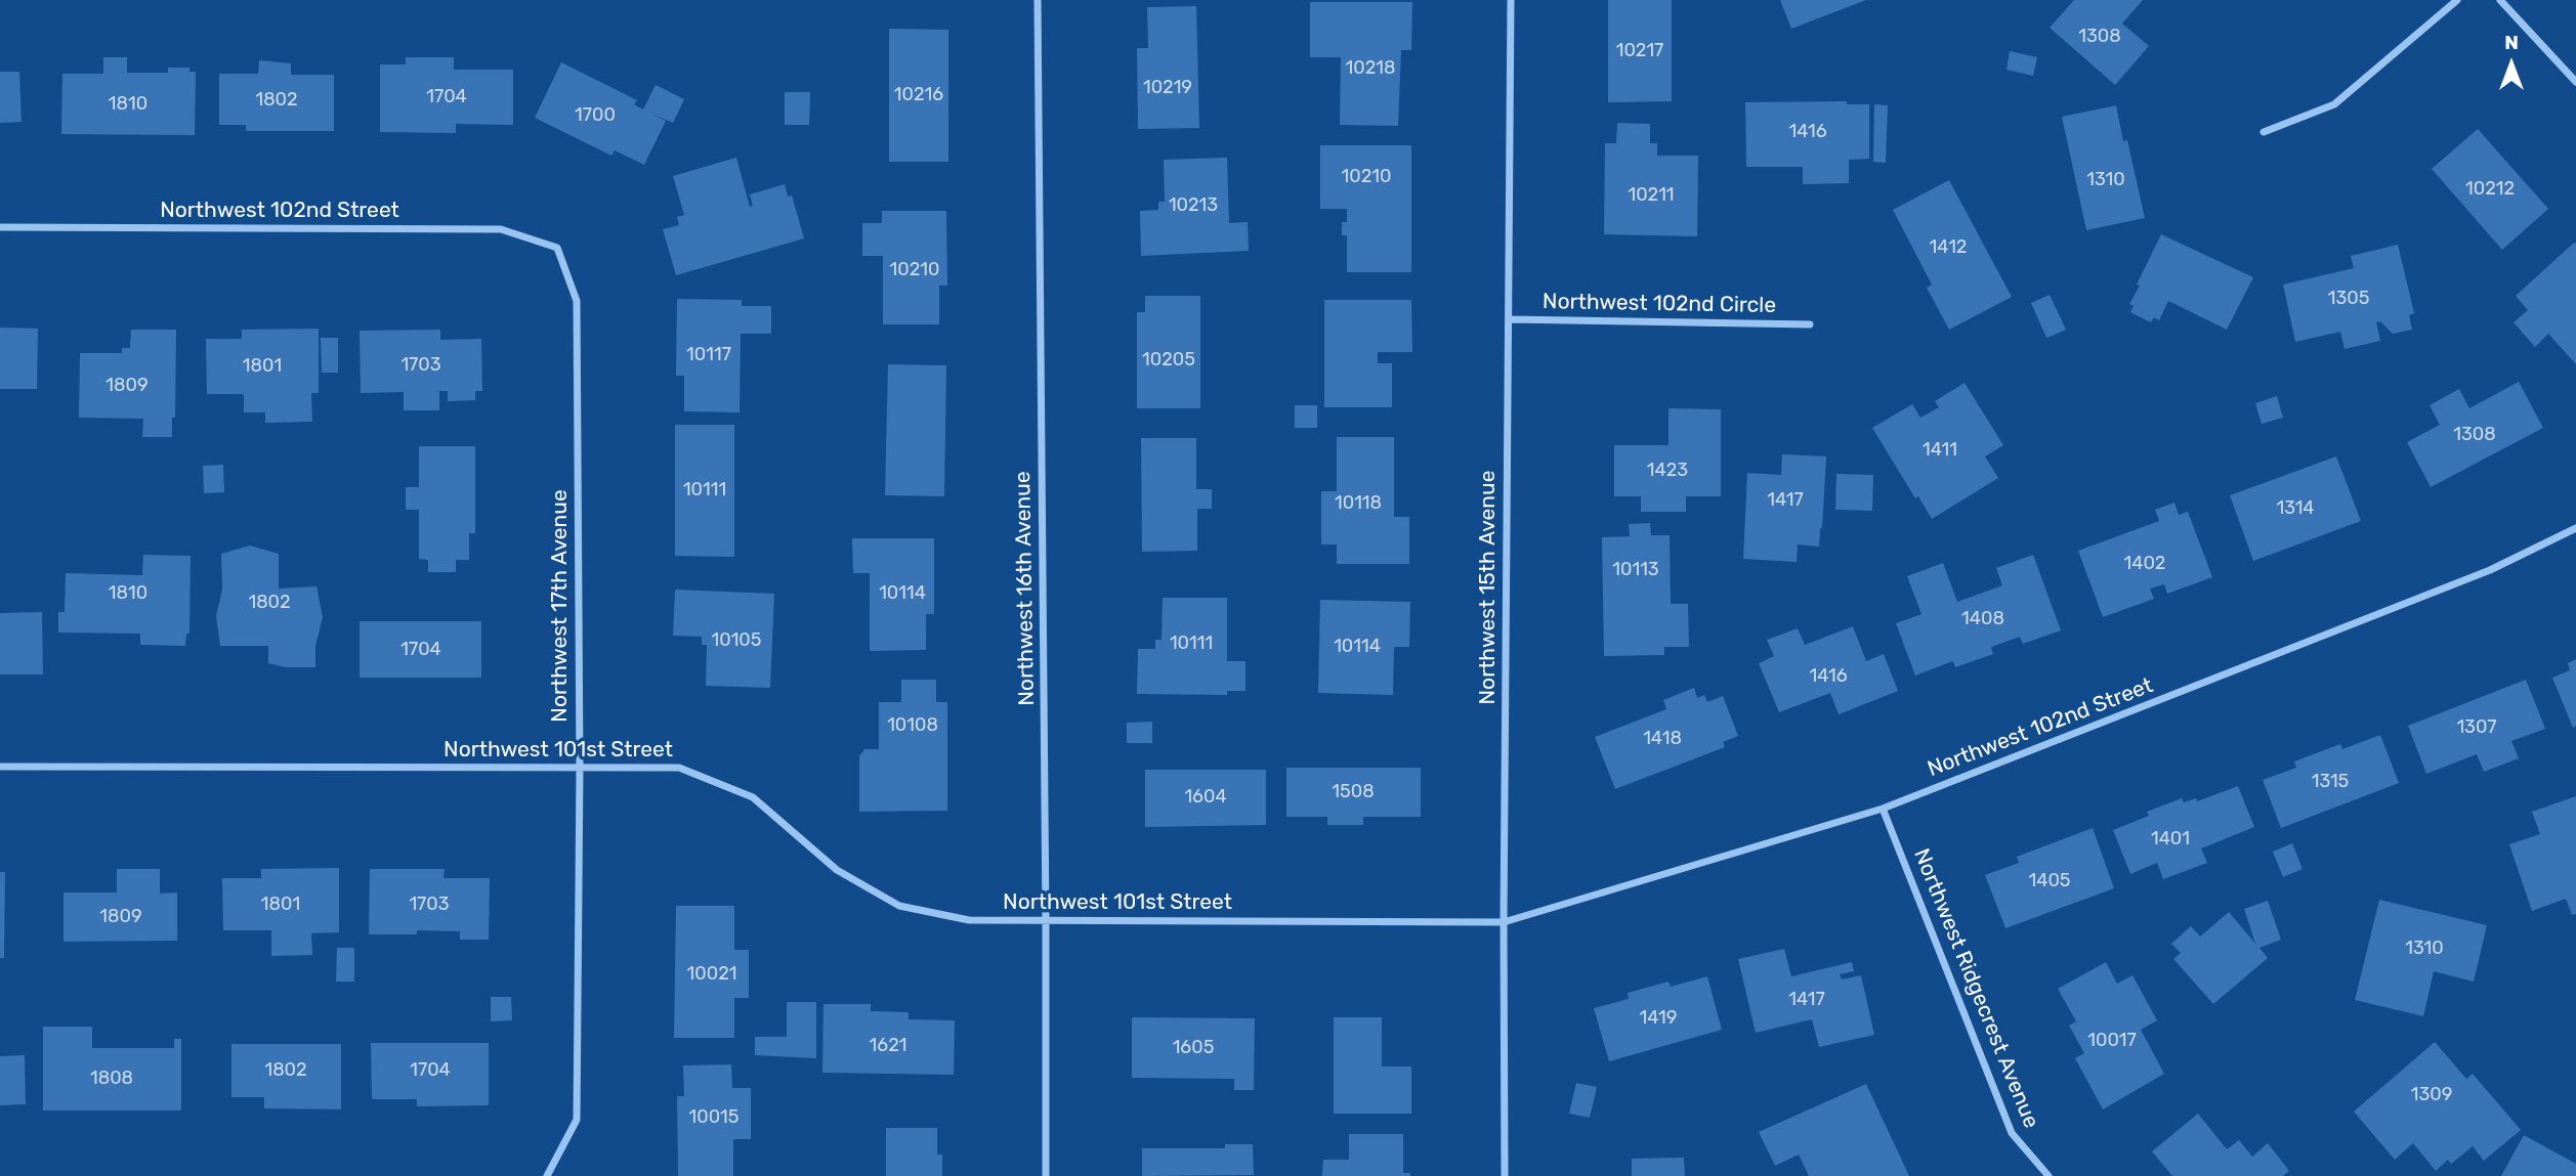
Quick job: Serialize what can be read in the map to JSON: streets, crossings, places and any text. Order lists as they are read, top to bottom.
{
  "streets": {
    "street": [
      "Northwest 102nd Street",
      "Northwest 102nd Circle",
      "Northwest 15th Avenue",
      "Northwest 16th Avenue",
      "Northwest 17th Avenue",
      "Northwest 101st Street",
      "Northwest Ridgecrest Avenue"
    ]
  },
  "crossings": [
    ["Northwest 102nd Street", "Northwest 15th Avenue"],
    ["Northwest 102nd Street", "Northwest 17th Avenue"],
    ["Northwest 102nd Street", "Northwest 101st Street"],
    ["Northwest 102nd Street", "Northwest Ridgecrest Avenue"],
    ["Northwest 102nd Circle", "Northwest 15th Avenue"],
    ["Northwest 15th Avenue", "Northwest 101st Street"],
    ["Northwest 16th Avenue", "Northwest 101st Street"],
    ["Northwest 17th Avenue", "Northwest 101st Street"]
  ],
  "house_numbers": [
    "1308",
    "10217",
    "10218",
    "10219",
    "10216",
    "1704",
    "1802",
    "1810",
    "1700",
    "1416",
    "10210",
    "1310",
    "10212",
    "10211",
    "10213",
    "1412",
    "10210",
    "1305",
    "10117",
    "10205",
    "1703",
    "1801",
    "1809",
    "1308",
    "1411",
    "1423",
    "10111",
    "1417",
    "10118",
    "1314",
    "1402",
    "10113",
    "1810",
    "10114",
    "1802",
    "1408",
    "10105",
    "10111",
    "10114",
    "1704",
    "1416",
    "10108",
    "1307",
    "1418",
    "1315",
    "1508",
    "1604",
    "1401",
    "1405",
    "1801",
    "1703",
    "1809",
    "1310",
    "10021",
    "1417",
    "1419",
    "10017",
    "1621",
    "1605",
    "1802",
    "1704",
    "1808",
    "1309",
    "10015"
  ],
  "north": "top"
}
